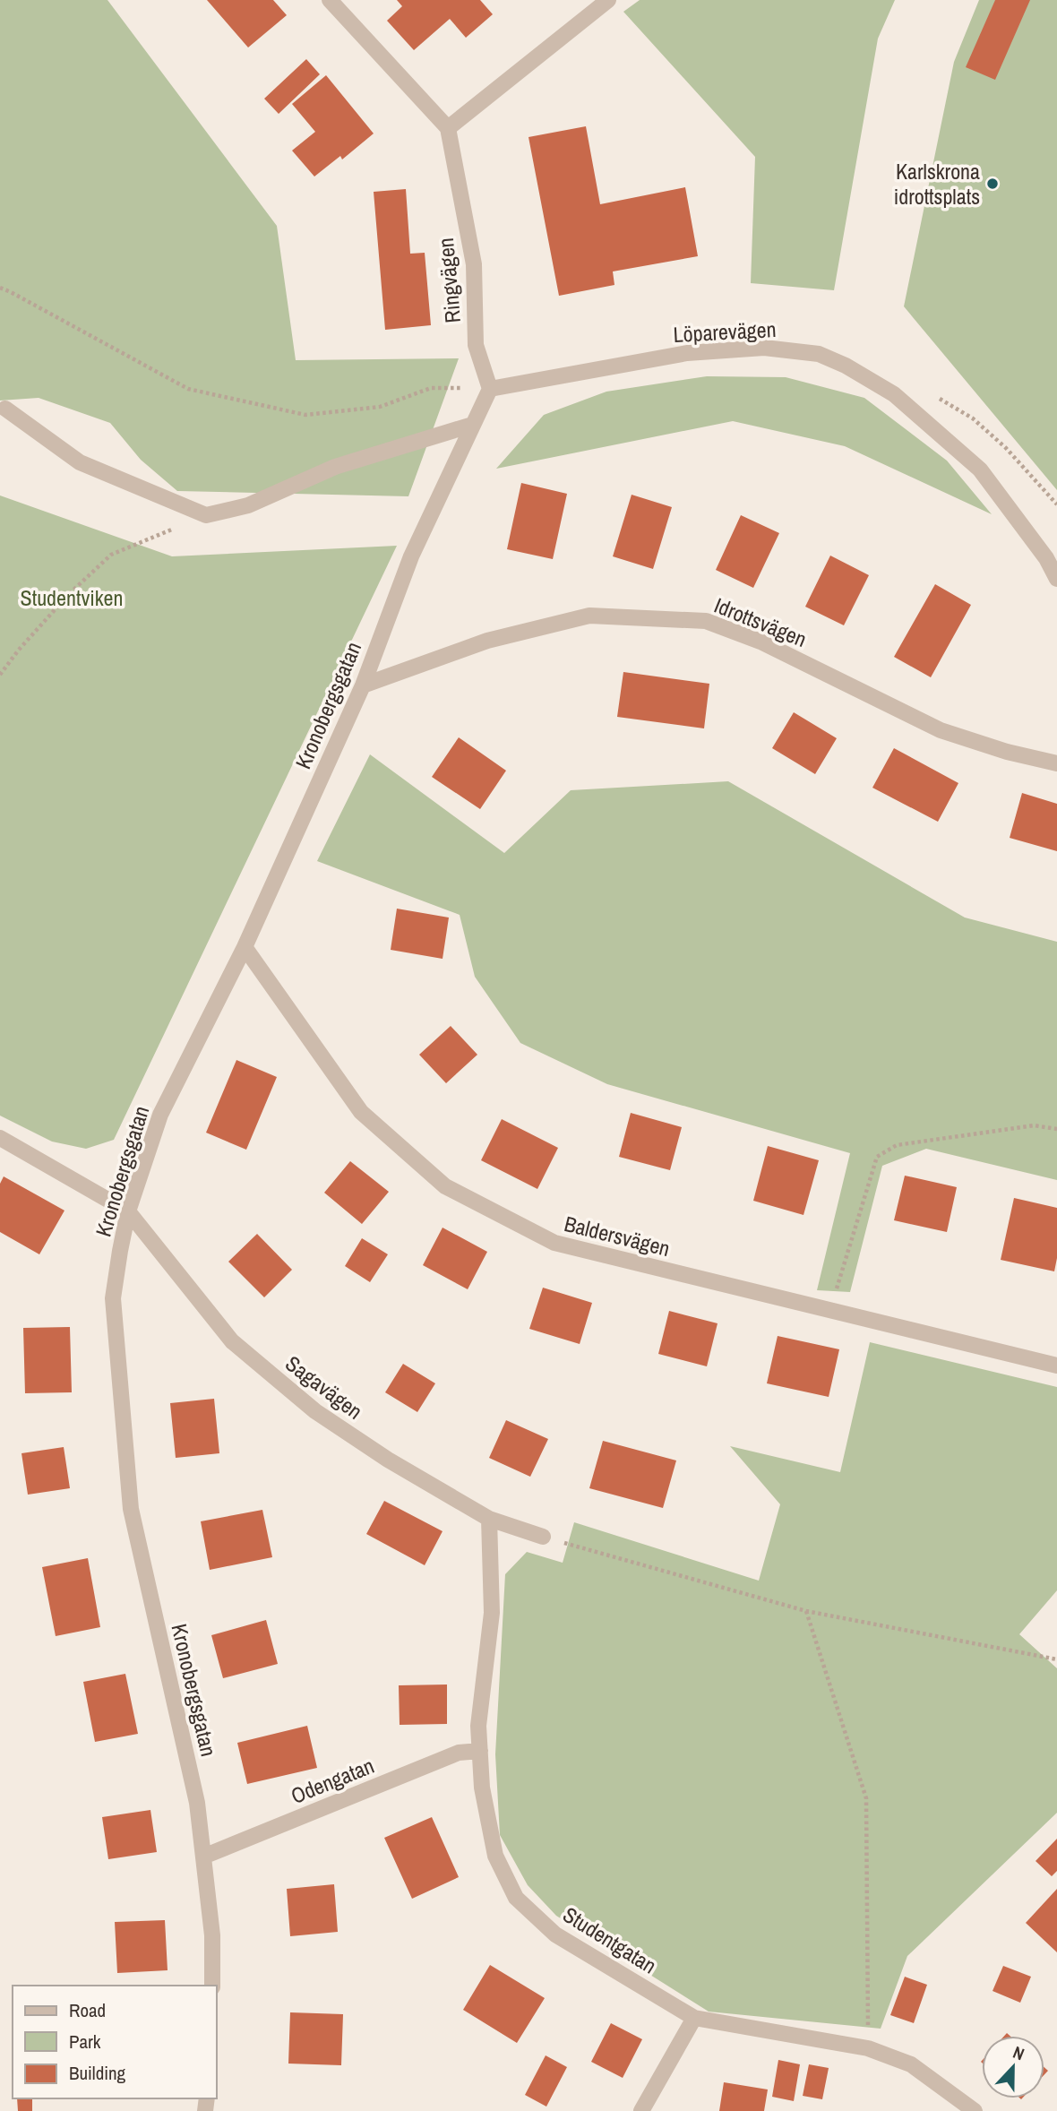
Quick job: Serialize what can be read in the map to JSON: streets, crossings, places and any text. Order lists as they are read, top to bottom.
{
  "streets": {
    "street": [
      "Ringvägen",
      "Löparevägen",
      "Idrottsvägen",
      "Kronobergsgatan",
      "Baldersvägen",
      "Sagavägen",
      "Odengatan",
      "Studentgatan"
    ]
  },
  "crossings": [
    ["Ringvägen", "Löparevägen"],
    ["Idrottsvägen", "Kronobergsgatan"],
    ["Kronobergsgatan", "Baldersvägen"],
    ["Kronobergsgatan", "Sagavägen"],
    ["Kronobergsgatan", "Odengatan"],
    ["Sagavägen", "Studentgatan"],
    ["Odengatan", "Studentgatan"]
  ],
  "parks": ["Studentviken"],
  "places": ["Karlskrona idrottsplats"],
  "legend": ["Road", "Park", "Building"],
  "north": "top"
}
